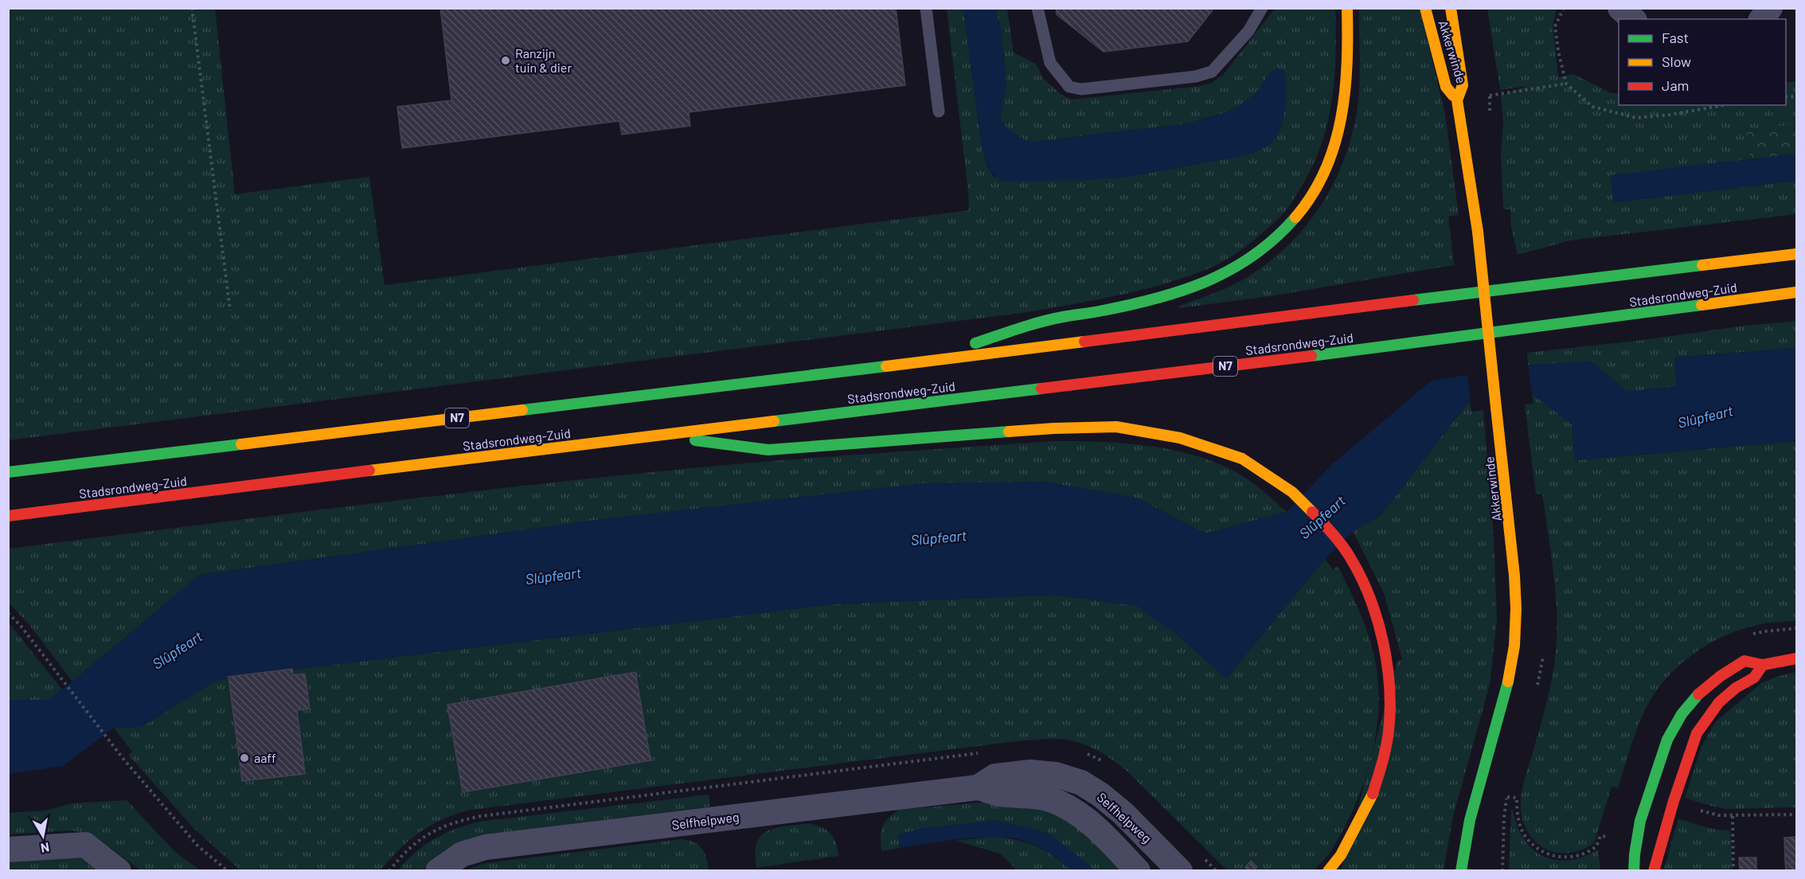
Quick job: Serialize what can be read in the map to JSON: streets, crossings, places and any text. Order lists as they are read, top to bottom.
{
  "streets": {
    "main road": ["Akkerwinde", "Stadsrondweg-Zuid", "N7"],
    "street": ["Selfhelpweg"]
  },
  "crossings": [
    ["Stadsrondweg-Zuid", "N7"]
  ],
  "water": ["Slûpfeart"],
  "places": ["Ranzijn tuin & dier", "aaff"],
  "legend": ["Fast", "Slow", "Jam"],
  "north": "bottom"
}
